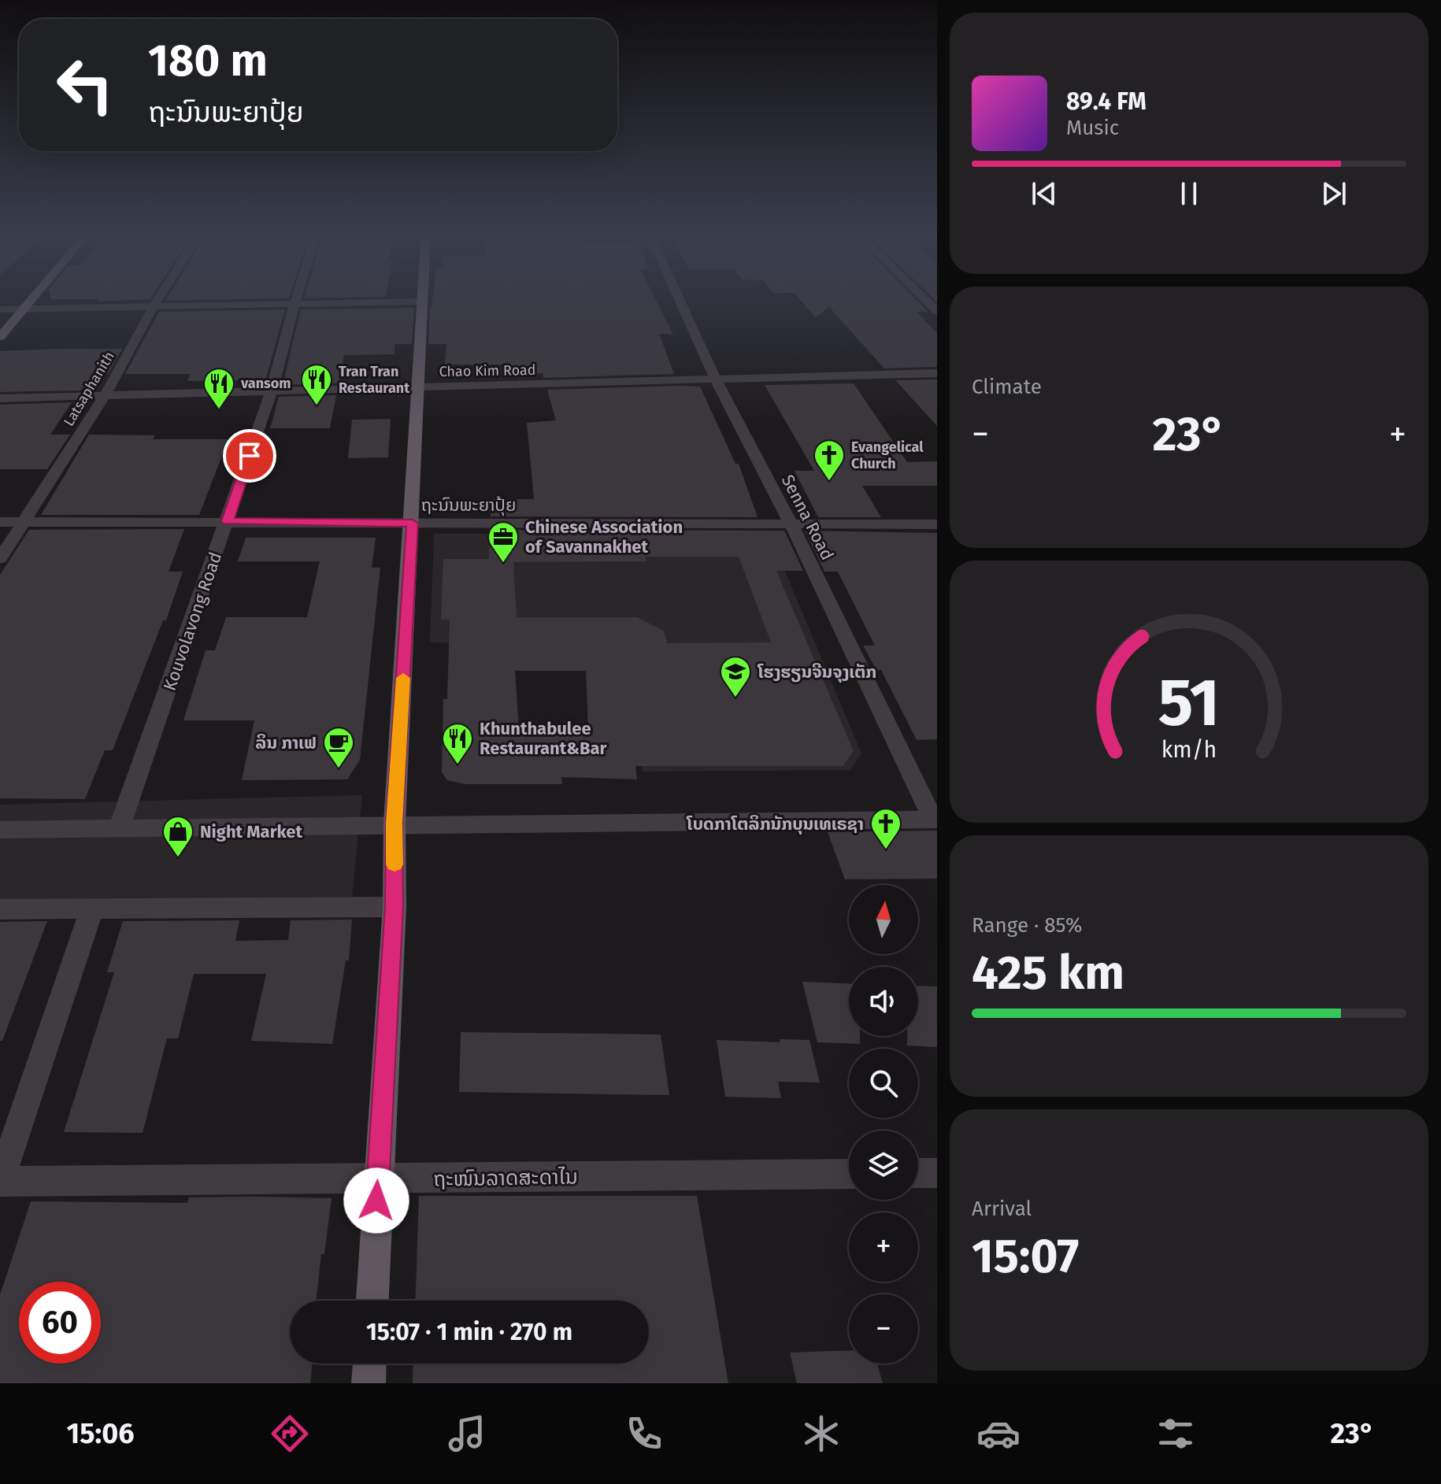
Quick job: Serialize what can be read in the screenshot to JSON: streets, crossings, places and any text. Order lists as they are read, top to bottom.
{
  "streets": {
    "street": [
      "Chao Kim Road",
      "Latsaphanith",
      "ຖະນົນພະຍາປຸ້ຍ",
      "Senna Road",
      "Kouvolavong Road",
      "ຖະໜົນລາດສະດາໄນ"
    ]
  },
  "crossings": [
    ["Chao Kim Road", "Latsaphanith"],
    ["Chao Kim Road", "Senna Road"],
    ["Chao Kim Road", "Kouvolavong Road"],
    ["Latsaphanith", "ຖະນົນພະຍາປຸ້ຍ"],
    ["ຖະນົນພະຍາປຸ້ຍ", "Senna Road"],
    ["ຖະນົນພະຍາປຸ້ຍ", "Kouvolavong Road"]
  ],
  "places": {
    "restaurant": ["Tran Tran Restaurant", "vansom", "Khunthabulee Restaurant&Bar"],
    "church": ["Evangelical Church", "ໂບດກາໂຕລິກນັກບຸນເທເຣຊາ"],
    "office": ["Chinese Association of Savannakhet"],
    "school or university": ["ໂຮງຮຽນຈີນຈຸງເຕັກ"],
    "cafe": ["ລິນ ກາເຟ"],
    "shop": ["Night Market"]
  },
  "north": "top",
  "page": {
    "turn": ["180 m", "ຖະນົນພະຍາປຸ້ຍ"],
    "song": ["89.4 FM", "Music"],
    "tile": [
      "Climate",
      ["Range · 85%", "425 km"],
      ["Arrival", "15:07"]
    ],
    "heat": ["−", "23°", "+"],
    "map_buttons": ["+", "−"],
    "limit": "60",
    "trip": "15:07 · 1 min · 270 m",
    "tabs": ["15:06", "23°"],
    "gauge": ["51", "km/h"]
  }
}
